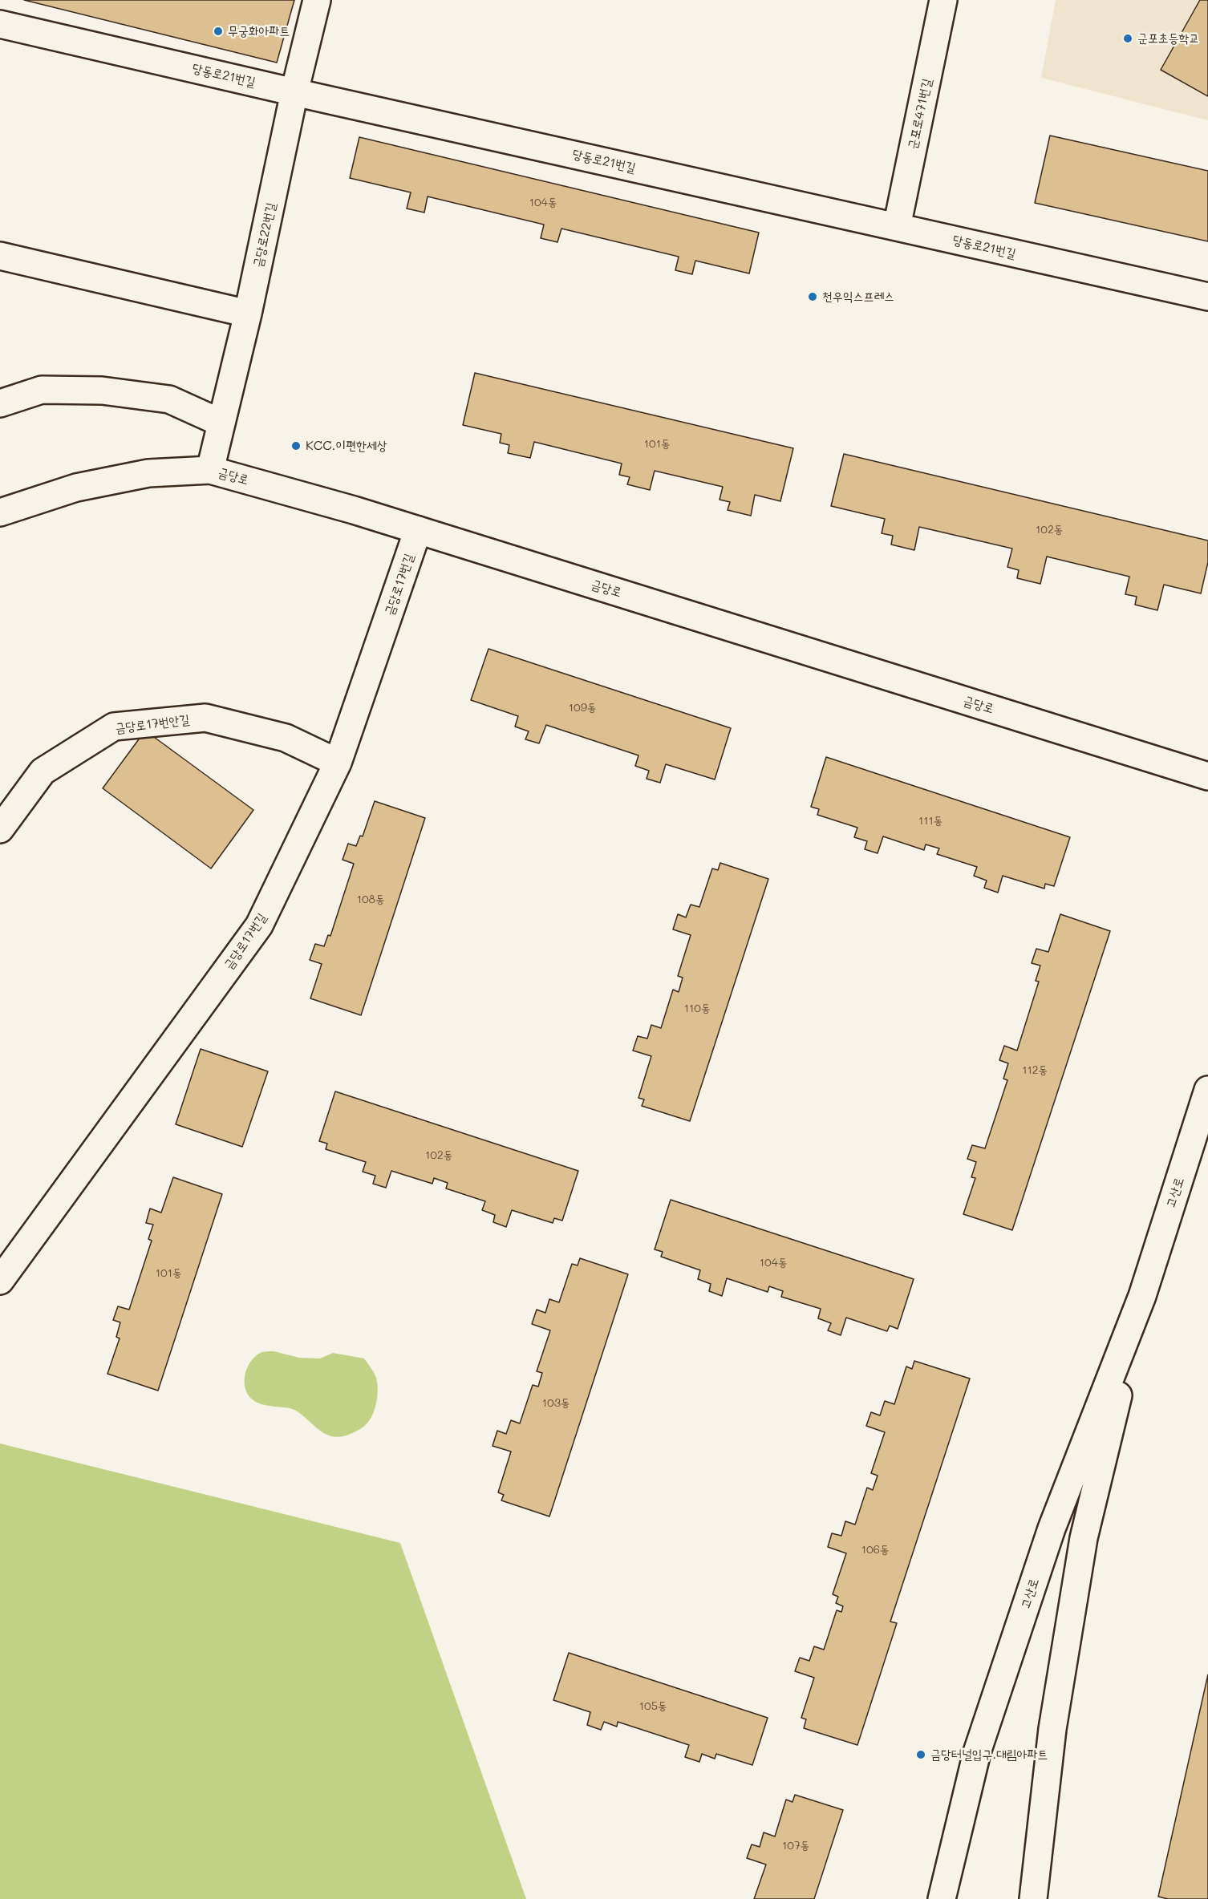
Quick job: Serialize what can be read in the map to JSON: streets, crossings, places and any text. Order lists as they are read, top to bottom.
{
  "streets": {
    "street": [
      "당동로21번길",
      "군포로471번길",
      "금당로22번길",
      "금당로",
      "금당로17번길",
      "금당로17번안길",
      "고산로"
    ]
  },
  "crossings": [
    ["당동로21번길", "군포로471번길"],
    ["당동로21번길", "금당로22번길"],
    ["금당로22번길", "금당로"],
    ["금당로", "금당로17번길"],
    ["금당로17번길", "금당로17번안길"]
  ],
  "places": [
    "무궁화아파트",
    "군포초등학교",
    "천우익스프레스",
    "KCC.이편한세상",
    "금당터널입구.대림아파트"
  ],
  "house_numbers": [
    "104동",
    "101동",
    "102동",
    "109동",
    "111동",
    "108동",
    "110동",
    "112동",
    "102동",
    "104동",
    "101동",
    "103동",
    "106동",
    "105동",
    "107동"
  ]
}
